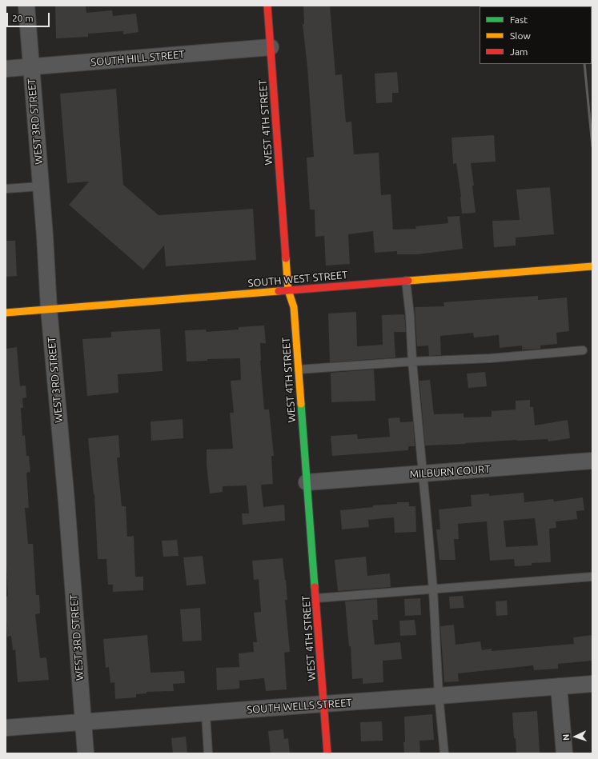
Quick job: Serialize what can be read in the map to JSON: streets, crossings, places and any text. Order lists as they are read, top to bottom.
{
  "streets": {
    "street": [
      "SOUTH HILL STREET",
      "WEST 3RD STREET",
      "WEST 4TH STREET",
      "SOUTH WEST STREET",
      "MILBURN COURT",
      "SOUTH WELLS STREET"
    ]
  },
  "crossings": [
    ["SOUTH HILL STREET", "WEST 3RD STREET"],
    ["SOUTH HILL STREET", "WEST 4TH STREET"],
    ["WEST 3RD STREET", "SOUTH WEST STREET"],
    ["WEST 3RD STREET", "SOUTH WELLS STREET"],
    ["WEST 4TH STREET", "SOUTH WEST STREET"],
    ["WEST 4TH STREET", "MILBURN COURT"],
    ["WEST 4TH STREET", "SOUTH WELLS STREET"]
  ],
  "legend": ["Fast", "Slow", "Jam"],
  "scale_bar": "20 m",
  "north": "left"
}
